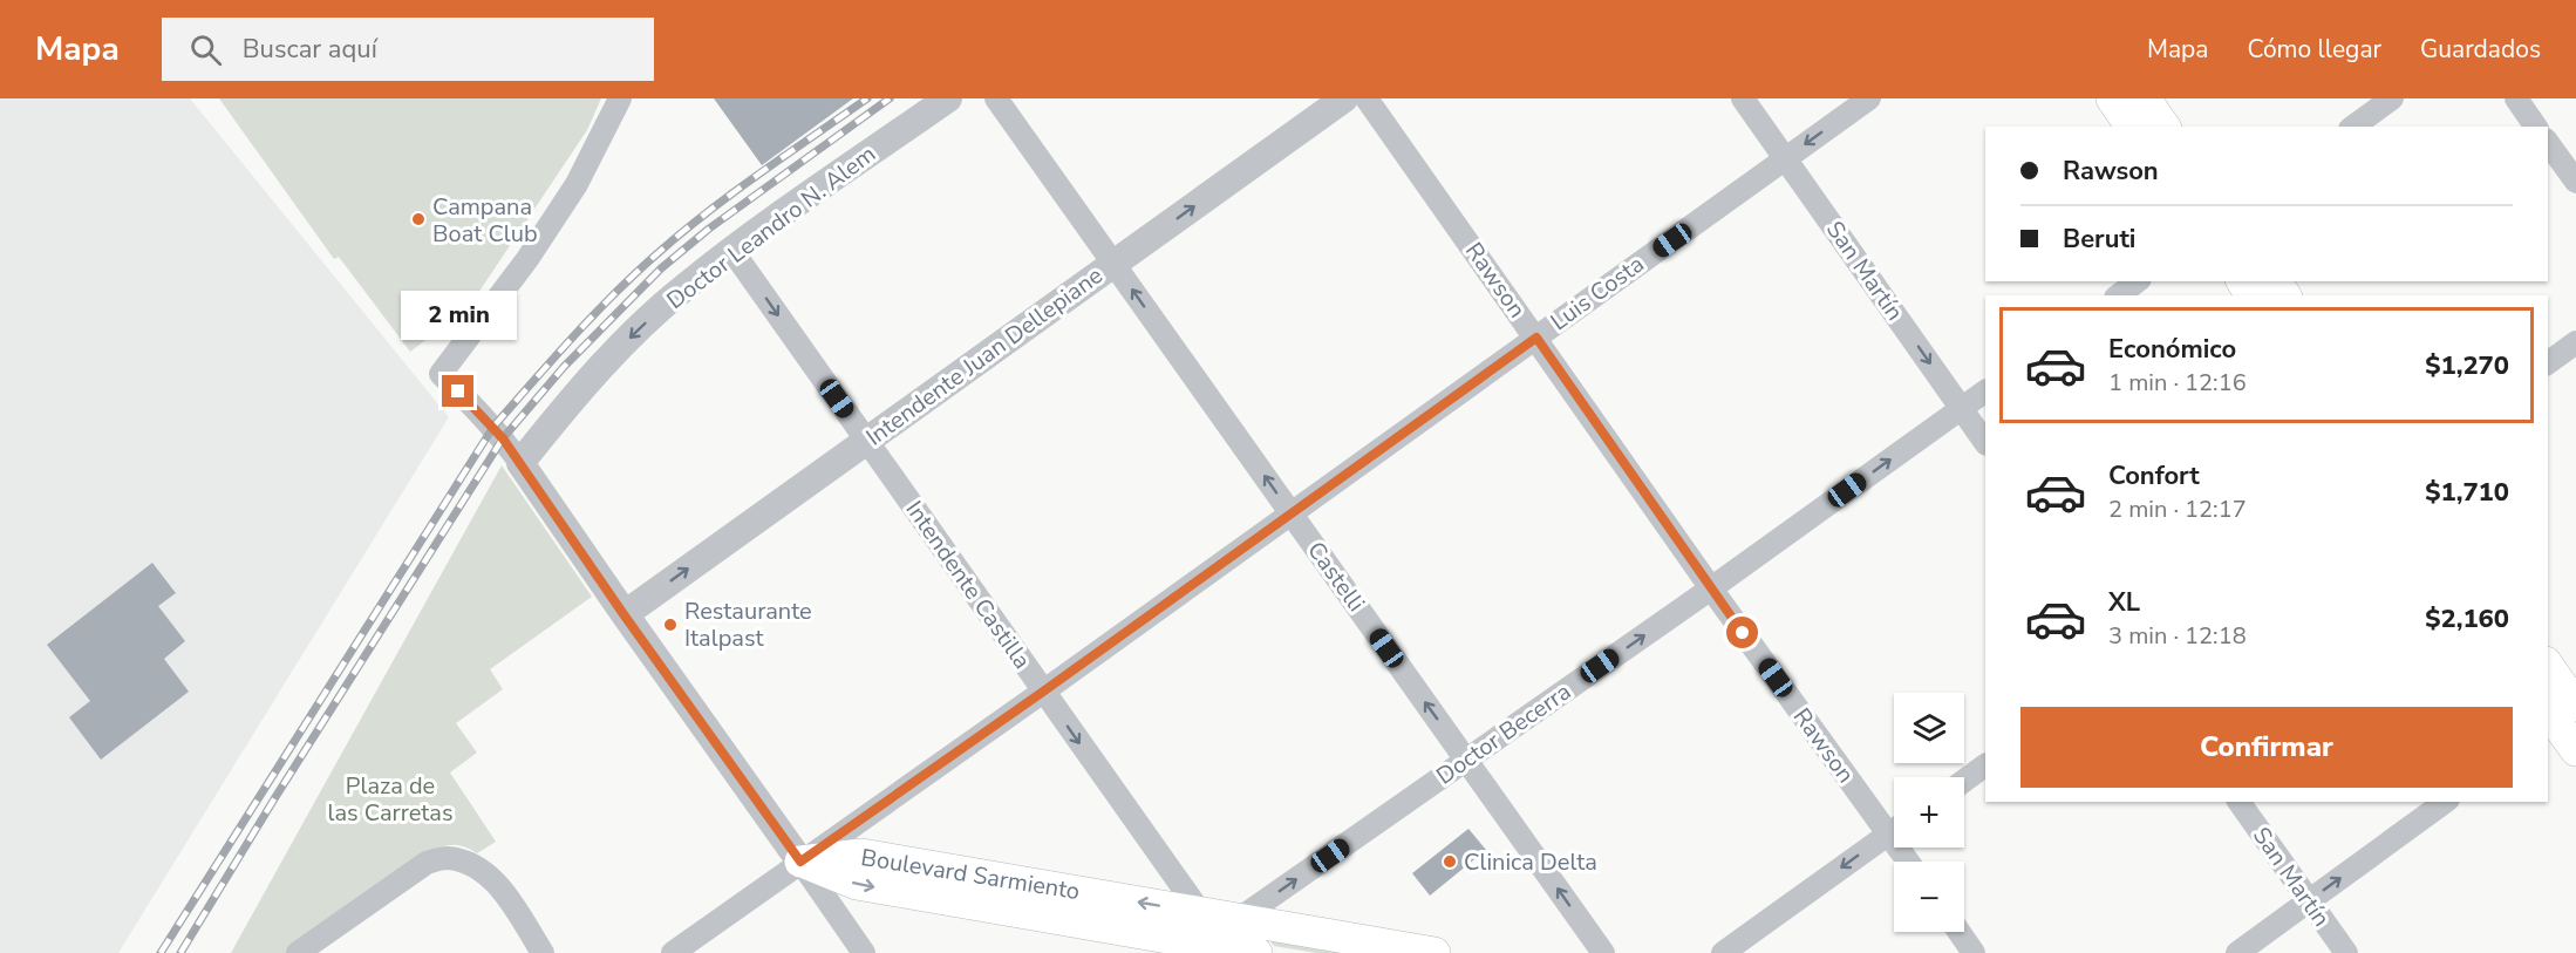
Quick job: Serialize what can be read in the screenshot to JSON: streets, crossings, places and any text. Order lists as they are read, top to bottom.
{
  "streets": {
    "main road": ["Boulevard Sarmiento"],
    "street": [
      "Doctor Leandro N. Alem",
      "San Martín",
      "Rawson",
      "Luis Costa",
      "Intendente Juan Dellepiane",
      "Castelli",
      "Intendente Castilla",
      "Doctor Becerra"
    ]
  },
  "crossings": [
    ["Doctor Leandro N. Alem", "Intendente Castilla"],
    ["San Martín", "Luis Costa"],
    ["San Martín", "Doctor Becerra"],
    ["Rawson", "Luis Costa"],
    ["Rawson", "Doctor Becerra"],
    ["Luis Costa", "Castelli"],
    ["Luis Costa", "Intendente Castilla"],
    ["Luis Costa", "Boulevard Sarmiento"],
    ["Intendente Juan Dellepiane", "Castelli"],
    ["Intendente Juan Dellepiane", "Intendente Castilla"],
    ["Castelli", "Doctor Becerra"],
    ["Intendente Castilla", "Doctor Becerra"],
    ["Intendente Castilla", "Boulevard Sarmiento"],
    ["Doctor Becerra", "Boulevard Sarmiento"]
  ],
  "one_way": [
    "Doctor Leandro N. Alem",
    "San Martín",
    "Intendente Juan Dellepiane",
    "Castelli",
    "Intendente Castilla",
    "Doctor Becerra"
  ],
  "parks": ["Plaza de las Carretas"],
  "places": ["Campana Boat Club", "Restaurante Italpast", "Clinica Delta"],
  "page": {
    "header": "Mapa",
    "search": "Buscar aquí",
    "nav": ["Mapa", "Cómo llegar", "Guardados"],
    "banner": ["Rawson", "Beruti"],
    "bubble": "2 min",
    "list": [
      {
        "name": "Económico",
        "note": "1 min · 12:16",
        "value": "$1,270"
      },
      {
        "name": "Confort",
        "note": "2 min · 12:17",
        "value": "$1,710"
      },
      {
        "name": "XL",
        "note": "3 min · 12:18",
        "value": "$2,160"
      }
    ],
    "map_buttons": ["+", "−"],
    "buttons": "Confirmar"
  }
}
